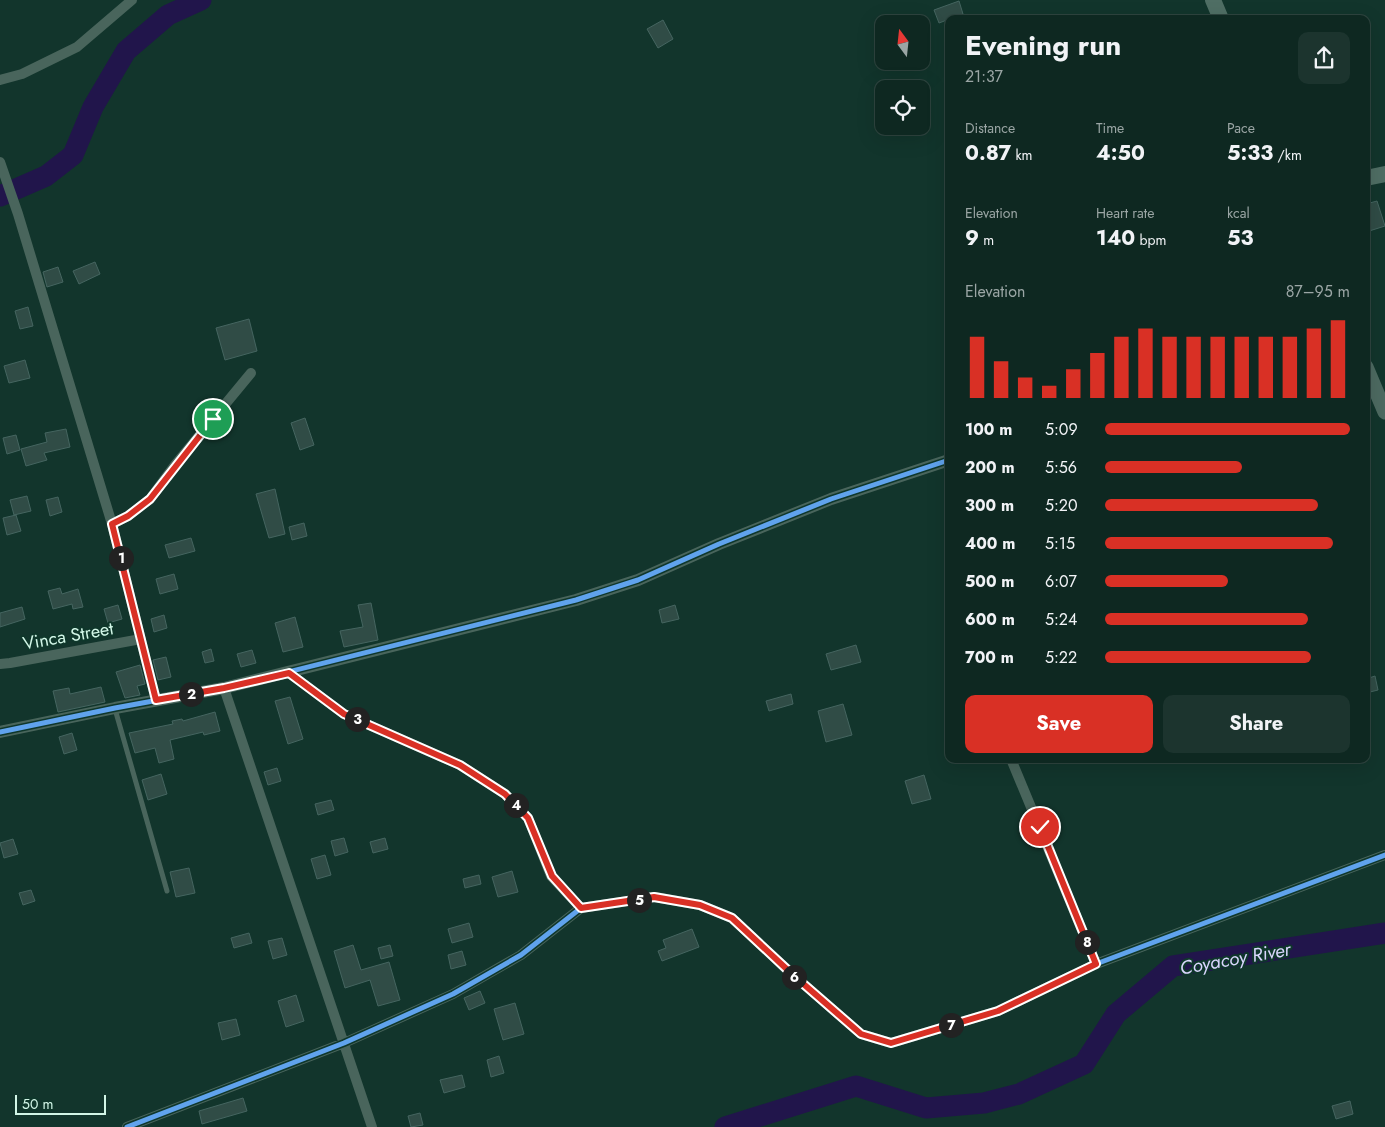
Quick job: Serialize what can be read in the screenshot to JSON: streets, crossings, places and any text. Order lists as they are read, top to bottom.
{
  "streets": {
    "street": ["Vinca Street"]
  },
  "water": ["Coyacoy River"],
  "scale_bar": "50 m",
  "north": "top",
  "page": {
    "heading": ["Evening run", "21:37"],
    "stats": [
      ["Distance", "0.87 km"],
      ["Time", "4:50"],
      ["Pace", "5:33 /km"],
      ["Elevation", "9 m"],
      ["Heart rate", "140 bpm"],
      ["kcal", "53"]
    ],
    "chart": ["Elevation", "87–95 m"],
    "list": [
      {
        "name": "100 m",
        "note": "5:09"
      },
      {
        "name": "200 m",
        "note": "5:56"
      },
      {
        "name": "300 m",
        "note": "5:20"
      },
      {
        "name": "400 m",
        "note": "5:15"
      },
      {
        "name": "500 m",
        "note": "6:07"
      },
      {
        "name": "600 m",
        "note": "5:24"
      },
      {
        "name": "700 m",
        "note": "5:22"
      }
    ],
    "pins": [
      "1",
      "2",
      "3",
      "4",
      "5",
      "8",
      "6",
      "7"
    ],
    "buttons": ["Save", "Share"],
    "scale": "50 m"
  }
}
